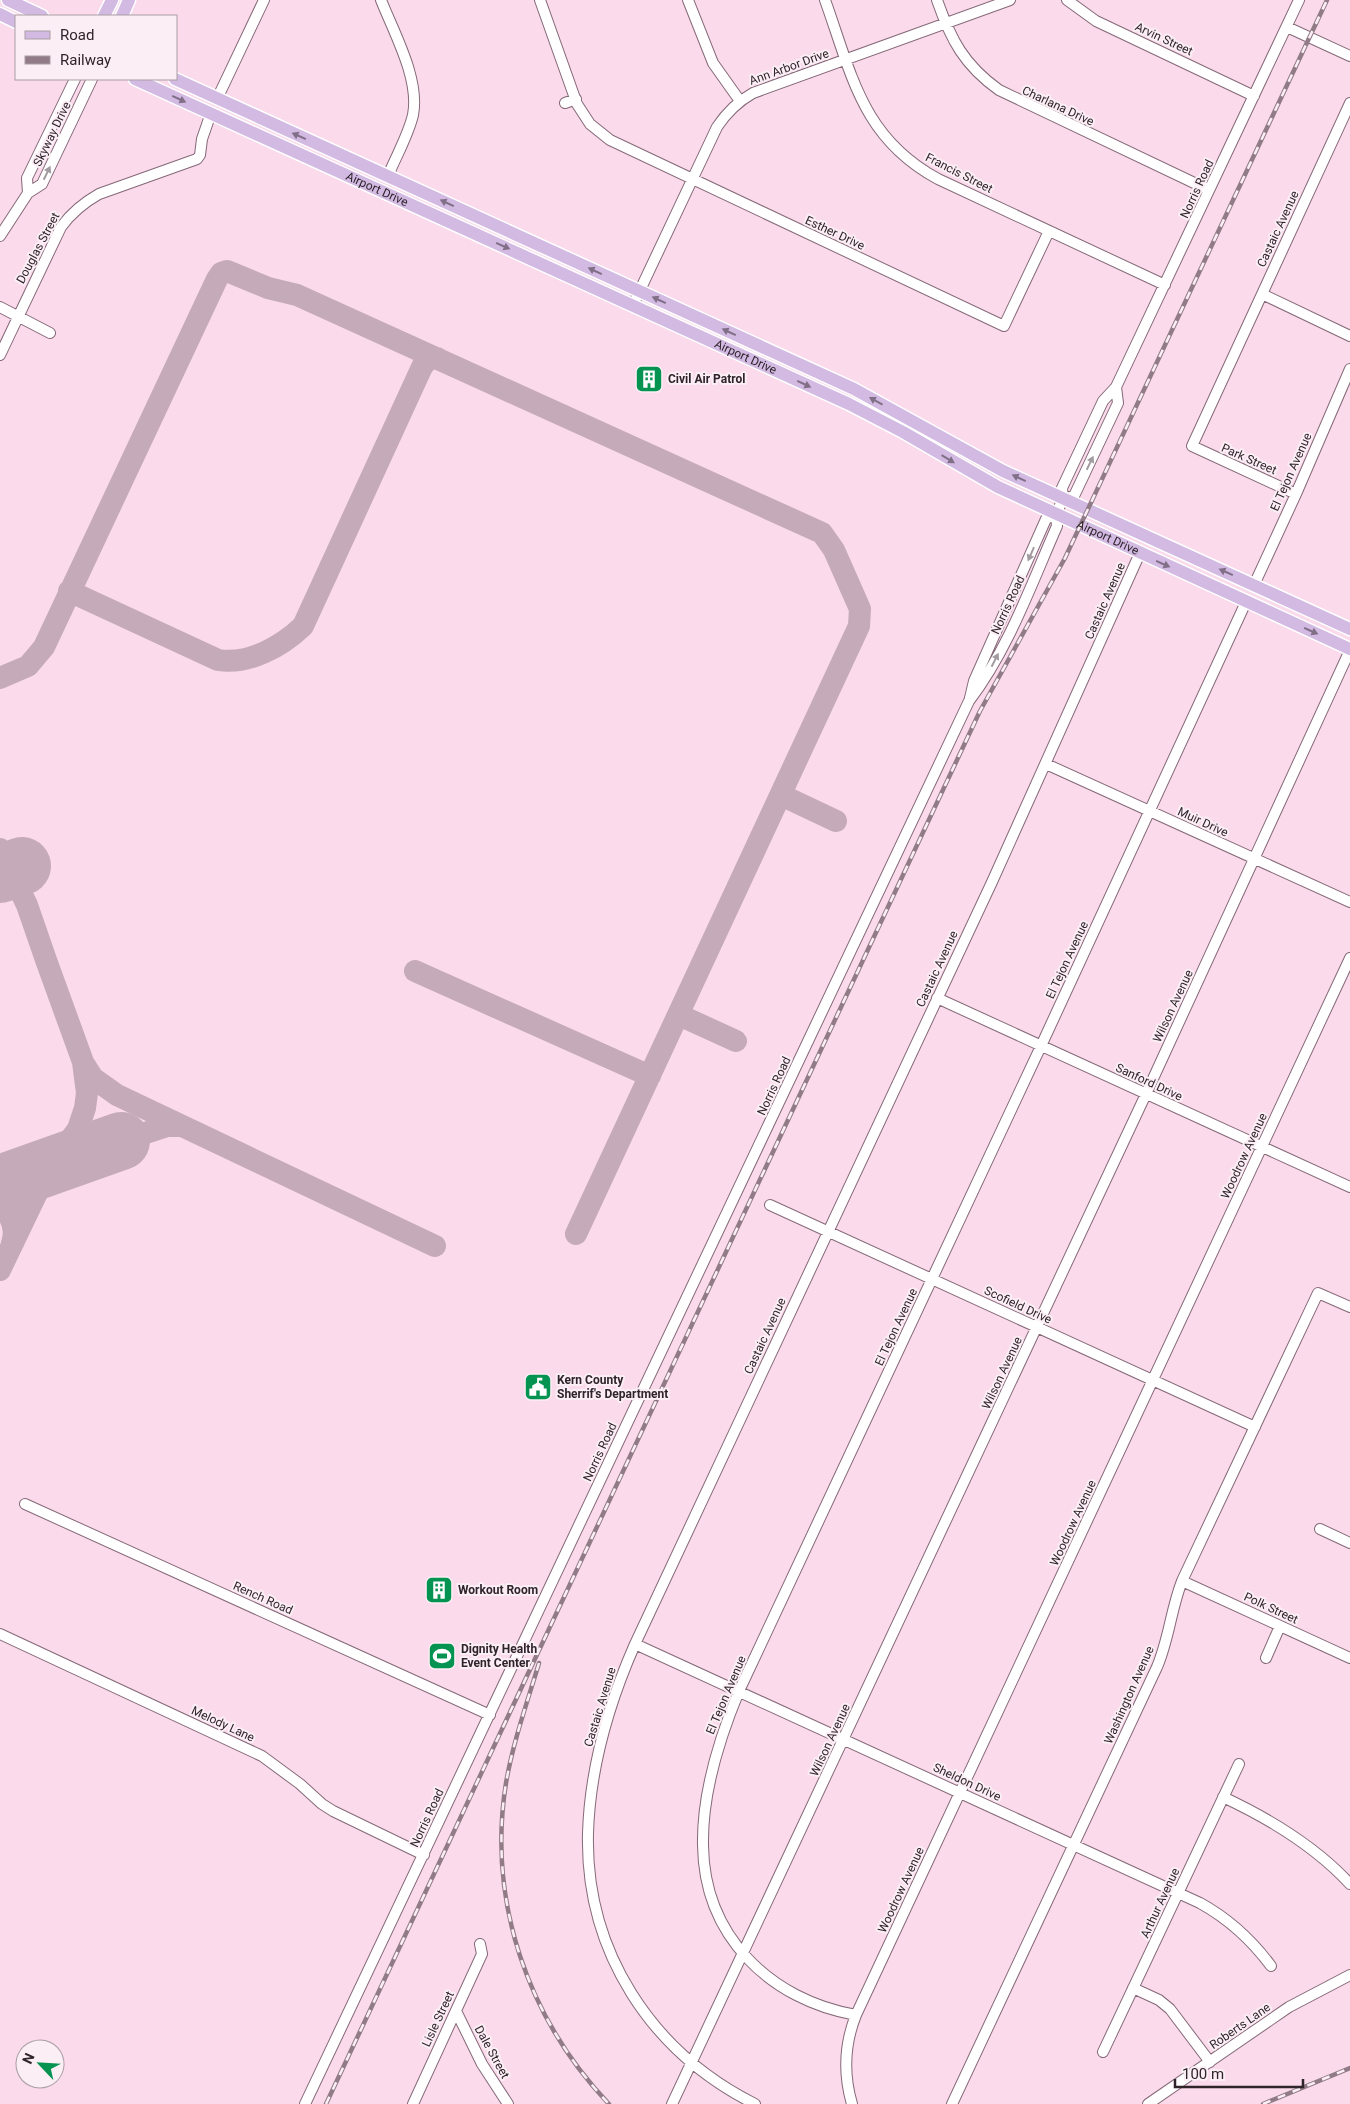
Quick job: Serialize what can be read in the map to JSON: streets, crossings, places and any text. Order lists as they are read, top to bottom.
{
  "streets": {
    "main road": ["Airport Drive"],
    "street": [
      "Arvin Street",
      "Ann Arbor Drive",
      "Charlana Drive",
      "Skyway Drive",
      "Francis Street",
      "Norris Road",
      "Castaic Avenue",
      "Esther Drive",
      "Douglas Street",
      "Park Street",
      "El Tejon Avenue",
      "Muir Drive",
      "Wilson Avenue",
      "Sanford Drive",
      "Woodrow Avenue",
      "Scofield Drive",
      "Rench Road",
      "Polk Street",
      "Washington Avenue",
      "Melody Lane",
      "Sheldon Drive",
      "Arthur Avenue",
      "Lisle Street",
      "Roberts Lane",
      "Dale Street"
    ]
  },
  "crossings": [
    ["Arvin Street", "Norris Road"],
    ["Ann Arbor Drive", "Charlana Drive"],
    ["Ann Arbor Drive", "Francis Street"],
    ["Ann Arbor Drive", "Airport Drive"],
    ["Ann Arbor Drive", "Esther Drive"],
    ["Charlana Drive", "Norris Road"],
    ["Francis Street", "Norris Road"],
    ["Francis Street", "Esther Drive"],
    ["Airport Drive", "Norris Road"],
    ["Airport Drive", "Castaic Avenue"],
    ["Airport Drive", "Douglas Street"],
    ["Airport Drive", "El Tejon Avenue"],
    ["Airport Drive", "Wilson Avenue"],
    ["Norris Road", "Rench Road"],
    ["Norris Road", "Melody Lane"],
    ["Castaic Avenue", "Park Street"],
    ["Castaic Avenue", "Muir Drive"],
    ["Castaic Avenue", "Wilson Avenue"],
    ["Castaic Avenue", "Sanford Drive"],
    ["Castaic Avenue", "Scofield Drive"],
    ["Castaic Avenue", "Sheldon Drive"],
    ["Park Street", "El Tejon Avenue"],
    ["El Tejon Avenue", "Muir Drive"],
    ["El Tejon Avenue", "Wilson Avenue"],
    ["El Tejon Avenue", "Sanford Drive"],
    ["El Tejon Avenue", "Woodrow Avenue"],
    ["El Tejon Avenue", "Scofield Drive"],
    ["El Tejon Avenue", "Sheldon Drive"],
    ["Muir Drive", "Wilson Avenue"],
    ["Wilson Avenue", "Sanford Drive"],
    ["Wilson Avenue", "Scofield Drive"],
    ["Wilson Avenue", "Sheldon Drive"],
    ["Sanford Drive", "Woodrow Avenue"],
    ["Woodrow Avenue", "Scofield Drive"],
    ["Woodrow Avenue", "Sheldon Drive"],
    ["Scofield Drive", "Washington Avenue"],
    ["Polk Street", "Washington Avenue"],
    ["Washington Avenue", "Sheldon Drive"],
    ["Sheldon Drive", "Arthur Avenue"],
    ["Lisle Street", "Dale Street"]
  ],
  "places": {
    "building": ["Civil Air Patrol", "Workout Room"],
    "public building": ["Kern County Sherrif's Department"],
    "sports": ["Dignity Health Event Center"]
  },
  "legend": ["Road", "Railway"],
  "scale_bar": "100 m",
  "north": "top left"
}
